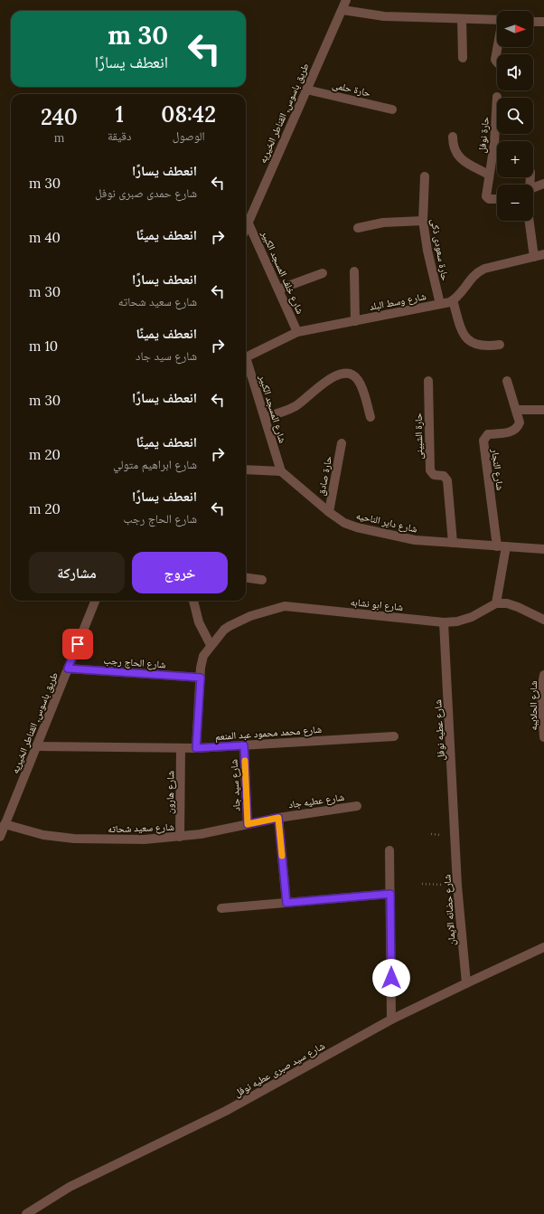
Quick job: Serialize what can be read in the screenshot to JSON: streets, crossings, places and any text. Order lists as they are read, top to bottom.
{
  "streets": {
    "street": [
      "حارة حلمى",
      "طريق باسوس, القناطر الخيريه",
      "حارة نوفل",
      "حارة سعودى ذكى",
      "شارع خلف المسجد الكبير",
      "شارع وسط البلد",
      "شارع المسجد الكبير",
      "حارة الشبينى",
      "شارع النجار",
      "حارة صادق",
      "شارع داير الناحيه",
      "شارع ابو نشابه",
      "شارع الحاج رجب",
      "شارع الحلايبه",
      "شارع عطيه نوفل",
      "شارع محمد محمود عبد المنعم",
      "شارع سيد جاد",
      "شارع هارون",
      "شارع عطيه جاد",
      "شارع سعيد شحاته",
      "شارع حضانه الايمان",
      "شارع سيد صبرى عطيه نوفل"
    ]
  },
  "crossings": [
    ["حارة حلمى", "طريق باسوس, القناطر الخيريه"],
    ["طريق باسوس, القناطر الخيريه", "شارع خلف المسجد الكبير"],
    ["طريق باسوس, القناطر الخيريه", "شارع الحاج رجب"],
    ["طريق باسوس, القناطر الخيريه", "شارع محمد محمود عبد المنعم"],
    ["طريق باسوس, القناطر الخيريه", "شارع سعيد شحاته"],
    ["حارة سعودى ذكى", "شارع وسط البلد"],
    ["شارع خلف المسجد الكبير", "شارع وسط البلد"],
    ["شارع المسجد الكبير", "شارع داير الناحيه"],
    ["حارة الشبينى", "شارع داير الناحيه"],
    ["شارع النجار", "شارع داير الناحيه"],
    ["حارة صادق", "شارع داير الناحيه"],
    ["شارع ابو نشابه", "شارع الحاج رجب"],
    ["شارع ابو نشابه", "شارع عطيه نوفل"],
    ["شارع ابو نشابه", "شارع محمد محمود عبد المنعم"],
    ["شارع عطيه نوفل", "شارع حضانه الايمان"],
    ["شارع محمد محمود عبد المنعم", "شارع سيد جاد"],
    ["شارع محمد محمود عبد المنعم", "شارع هارون"],
    ["شارع سيد جاد", "شارع سعيد شحاته"],
    ["شارع هارون", "شارع سعيد شحاته"],
    ["شارع عطيه جاد", "شارع سعيد شحاته"],
    ["شارع حضانه الايمان", "شارع سيد صبرى عطيه نوفل"]
  ],
  "north": "right",
  "page": {
    "map_buttons": ["+", "−"],
    "turn": ["30 m", "انعطف يسارًا"],
    "eta": [
      "08:42",
      "الوصول",
      "1",
      "دقيقة",
      "240",
      "m"
    ],
    "list": [
      {
        "name": "انعطف يسارًا",
        "note": "شارع حمدى صبرى نوفل",
        "value": "30 m"
      },
      {
        "name": "انعطف يمينًا",
        "value": "40 m"
      },
      {
        "name": "انعطف يسارًا",
        "note": "شارع سعيد شحاته",
        "value": "30 m"
      },
      {
        "name": "انعطف يمينًا",
        "note": "شارع سيد جاد",
        "value": "10 m"
      },
      {
        "name": "انعطف يسارًا",
        "value": "30 m"
      },
      {
        "name": "انعطف يمينًا",
        "note": "شارع ابراهيم متولي",
        "value": "20 m"
      },
      {
        "name": "انعطف يسارًا",
        "note": "شارع الحاج رجب",
        "value": "20 m"
      }
    ],
    "buttons": ["خروج", "مشاركة"]
  }
}
